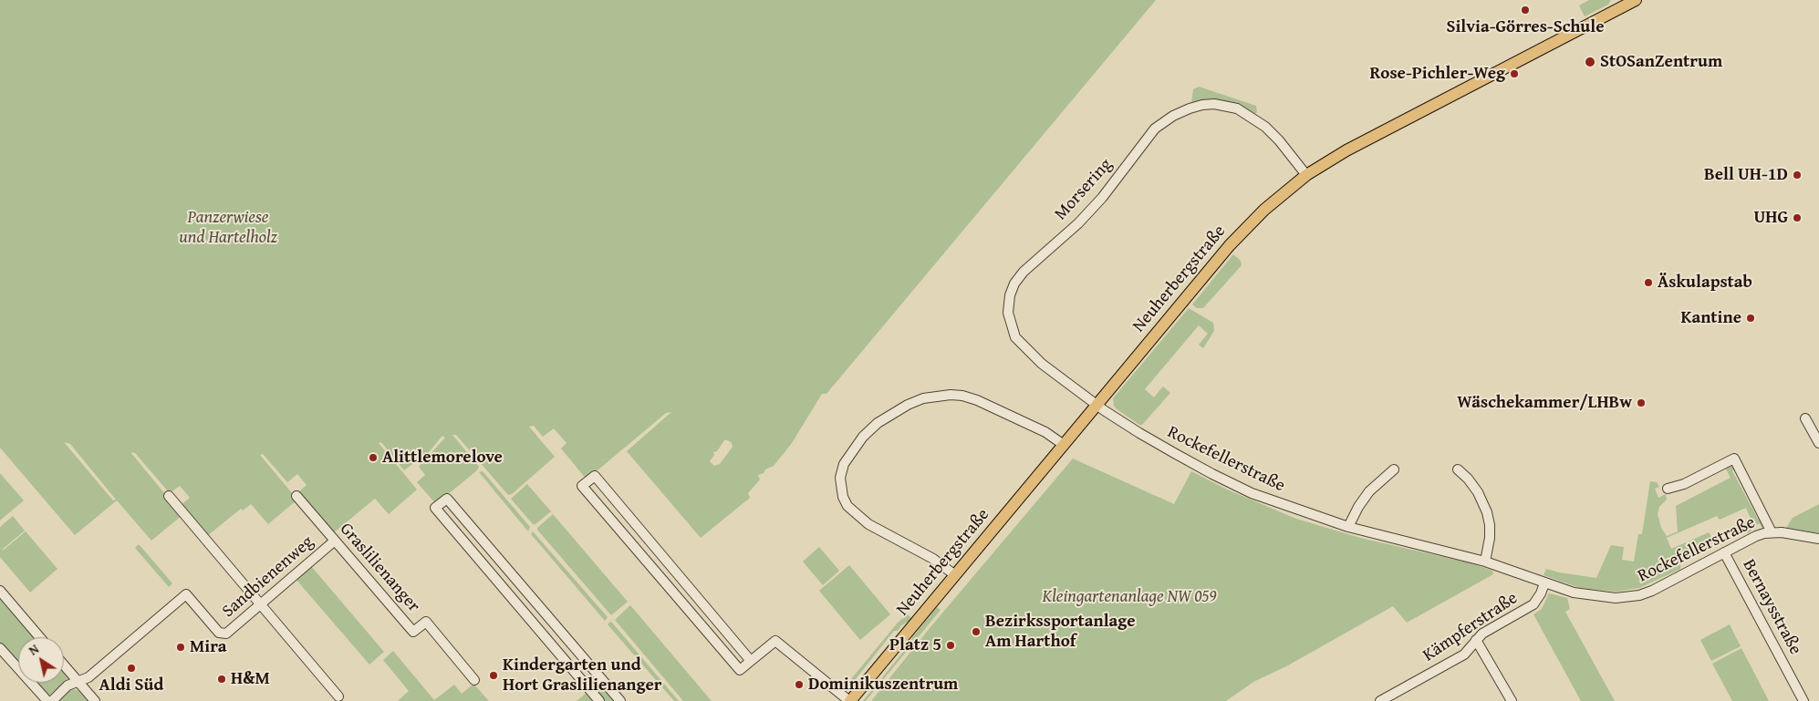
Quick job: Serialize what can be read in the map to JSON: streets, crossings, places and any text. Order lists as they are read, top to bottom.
{
  "streets": {
    "main road": ["Neuherbergstraße"],
    "street": [
      "Morsering",
      "Rockefellerstraße",
      "Graslilienanger",
      "Sandbienenweg",
      "Bernaysstraße",
      "Kämpferstraße"
    ]
  },
  "crossings": [
    ["Morsering", "Neuherbergstraße"],
    ["Morsering", "Rockefellerstraße"],
    ["Neuherbergstraße", "Rockefellerstraße"],
    ["Rockefellerstraße", "Bernaysstraße"],
    ["Rockefellerstraße", "Kämpferstraße"],
    ["Graslilienanger", "Sandbienenweg"]
  ],
  "parks": ["Panzerwiese und Hartelholz", "Kleingartenanlage NW 059"],
  "places": [
    "Silvia-Görres-Schule",
    "StOSanZentrum",
    "Rose-Pichler-Weg",
    "Bell UH-1D",
    "UHG",
    "Äskulapstab",
    "Kantine",
    "Wäschekammer/LHBw",
    "Alittlemorelove",
    "Bezirkssportanlage Am Harthof",
    "Platz 5",
    "Mira",
    "Aldi Süd",
    "Kindergarten und Hort Graslilienanger",
    "H&M",
    "Dominikuszentrum"
  ],
  "north": "top left"
}
